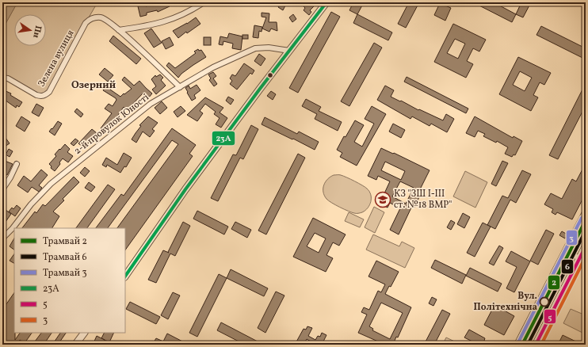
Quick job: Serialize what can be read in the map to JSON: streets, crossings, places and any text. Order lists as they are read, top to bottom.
{
  "streets": {
    "street": ["Зелена вулиця", "2-й провулок Юності"]
  },
  "crossings": [
    ["Зелена вулиця", "2-й провулок Юності"]
  ],
  "districts": ["Озерний"],
  "places": {
    "school or university": ["КЗ \"ЗШ І-ІІІ ст. №18 ВМР\""],
    "other": ["Вул. Політехнічна"]
  },
  "lines": [
    "transit line 23А",
    "tram line 3",
    "tram line 2",
    "tram line 6",
    "transit line 5",
    "transit line 3"
  ],
  "legend": [
    "Трамвай 2",
    "Трамвай 6",
    "Трамвай 3",
    "23А",
    "5",
    "3"
  ],
  "north": "right"
}
